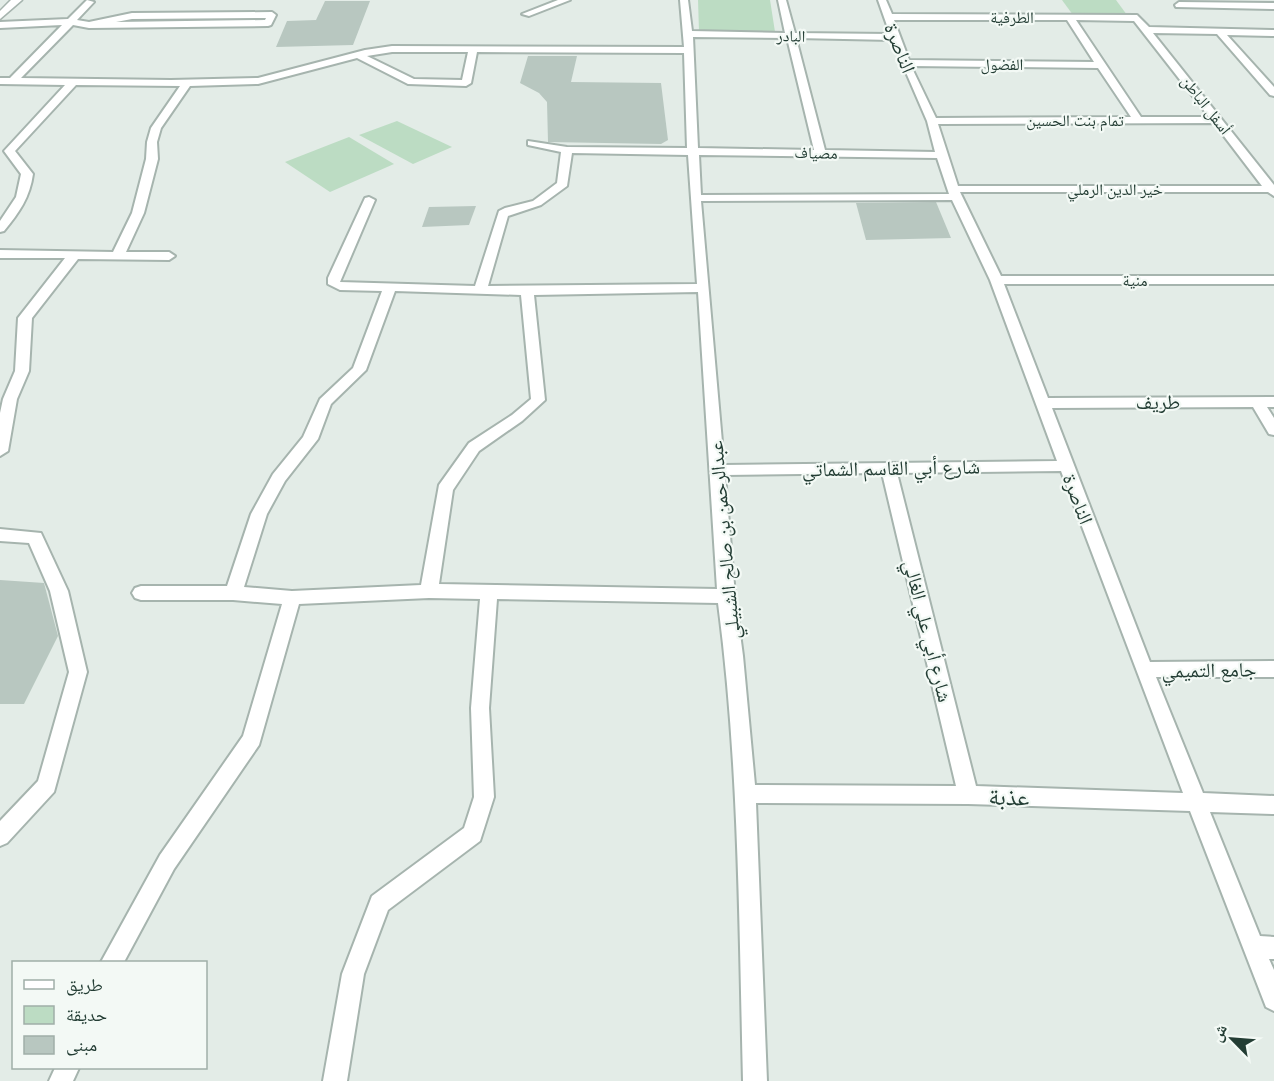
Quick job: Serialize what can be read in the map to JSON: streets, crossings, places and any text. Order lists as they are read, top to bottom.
{
  "streets": {
    "street": [
      "الطرفية",
      "البادر",
      "الناصرة",
      "الفضول",
      "أسفل الباطن",
      "تمام بنت الحسين",
      "مصياف",
      "خير الدين الرملي",
      "منية",
      "طريف",
      "شارع أبي القاسم الشماتي",
      "عبدالرحمن بن صالح الشبيلي",
      "شارع أبي علي الغالي",
      "جامع التميمي",
      "عذبة"
    ]
  },
  "crossings": [
    ["الطرفية", "الناصرة"],
    ["الطرفية", "أسفل الباطن"],
    ["البادر", "الناصرة"],
    ["البادر", "عبدالرحمن بن صالح الشبيلي"],
    ["الناصرة", "الفضول"],
    ["الناصرة", "تمام بنت الحسين"],
    ["الناصرة", "مصياف"],
    ["الناصرة", "خير الدين الرملي"],
    ["الناصرة", "منية"],
    ["الناصرة", "طريف"],
    ["الناصرة", "شارع أبي القاسم الشماتي"],
    ["الناصرة", "جامع التميمي"],
    ["الناصرة", "عذبة"],
    ["أسفل الباطن", "تمام بنت الحسين"],
    ["أسفل الباطن", "خير الدين الرملي"],
    ["مصياف", "عبدالرحمن بن صالح الشبيلي"],
    ["خير الدين الرملي", "عبدالرحمن بن صالح الشبيلي"],
    ["شارع أبي القاسم الشماتي", "عبدالرحمن بن صالح الشبيلي"],
    ["شارع أبي القاسم الشماتي", "شارع أبي علي الغالي"],
    ["عبدالرحمن بن صالح الشبيلي", "عذبة"],
    ["شارع أبي علي الغالي", "عذبة"]
  ],
  "legend": ["طريق", "حديقة", "مبنى"],
  "north": "top left"
}
